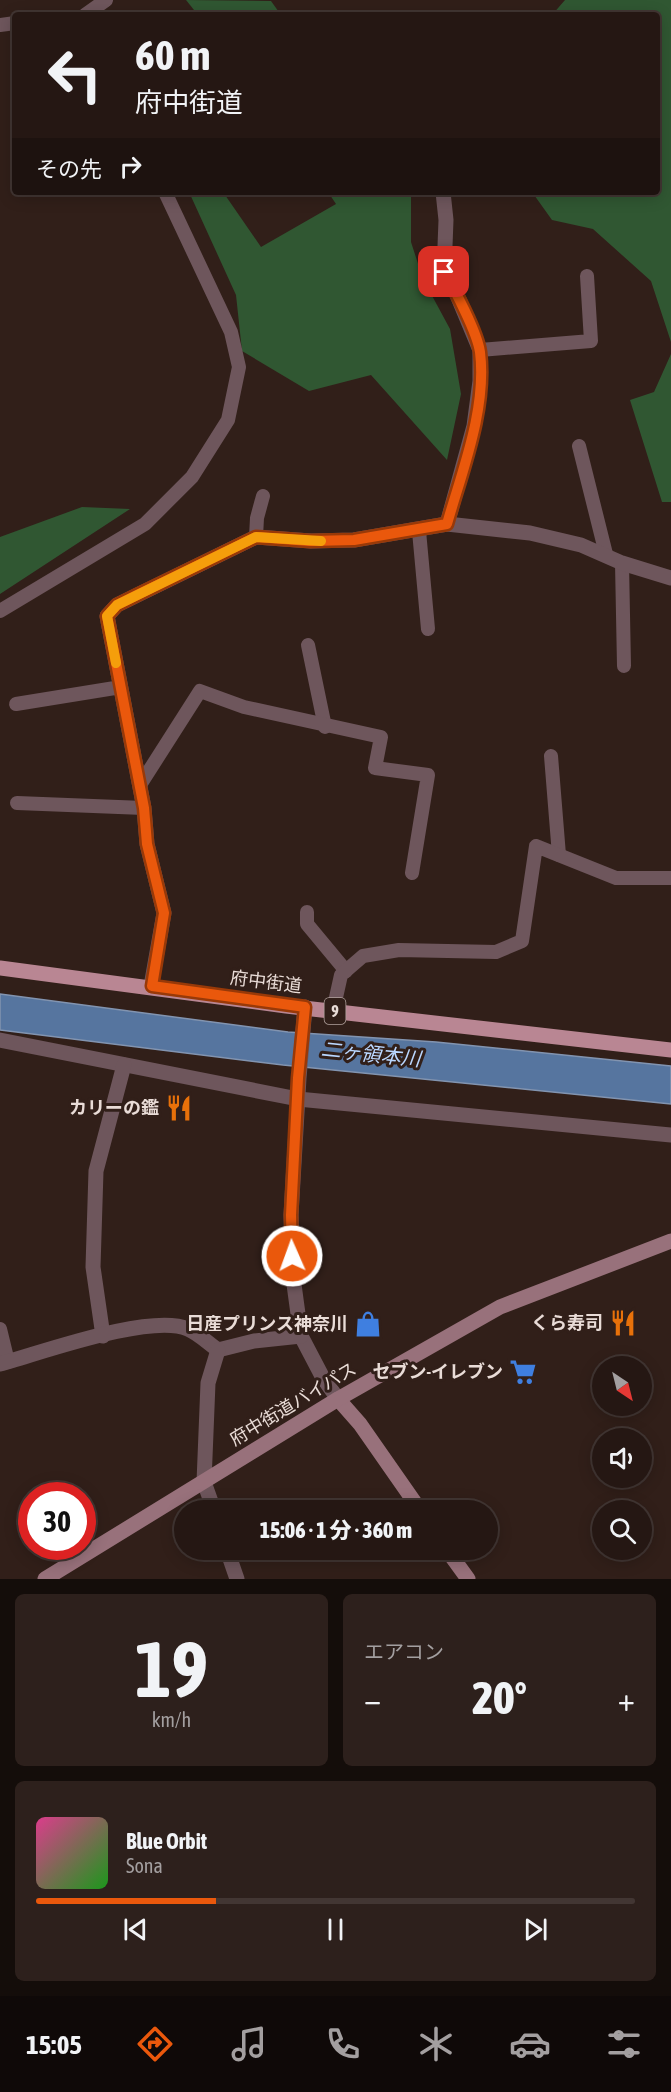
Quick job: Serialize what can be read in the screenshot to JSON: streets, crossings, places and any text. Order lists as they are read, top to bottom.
{
  "streets": {
    "main road": ["府中街道", "9"],
    "street": ["府中街道バイパス"]
  },
  "water": ["二ヶ領本川"],
  "places": {
    "restaurant": ["カリーの鑑", "くら寿司"],
    "shop": ["日産プリンス神奈川"],
    "supermarket": ["セブン-イレブン"]
  },
  "north": "bottom right",
  "page": {
    "turn": ["60 m", "府中街道"],
    "then": "その先",
    "limit": "30",
    "trip": "15:06 · 1 分 · 360 m",
    "tile": [
      ["19", "km/h"],
      "エアコン"
    ],
    "heat": ["−", "20°", "+"],
    "song": ["Blue Orbit", "Sona"],
    "tabs": "15:05"
  }
}
